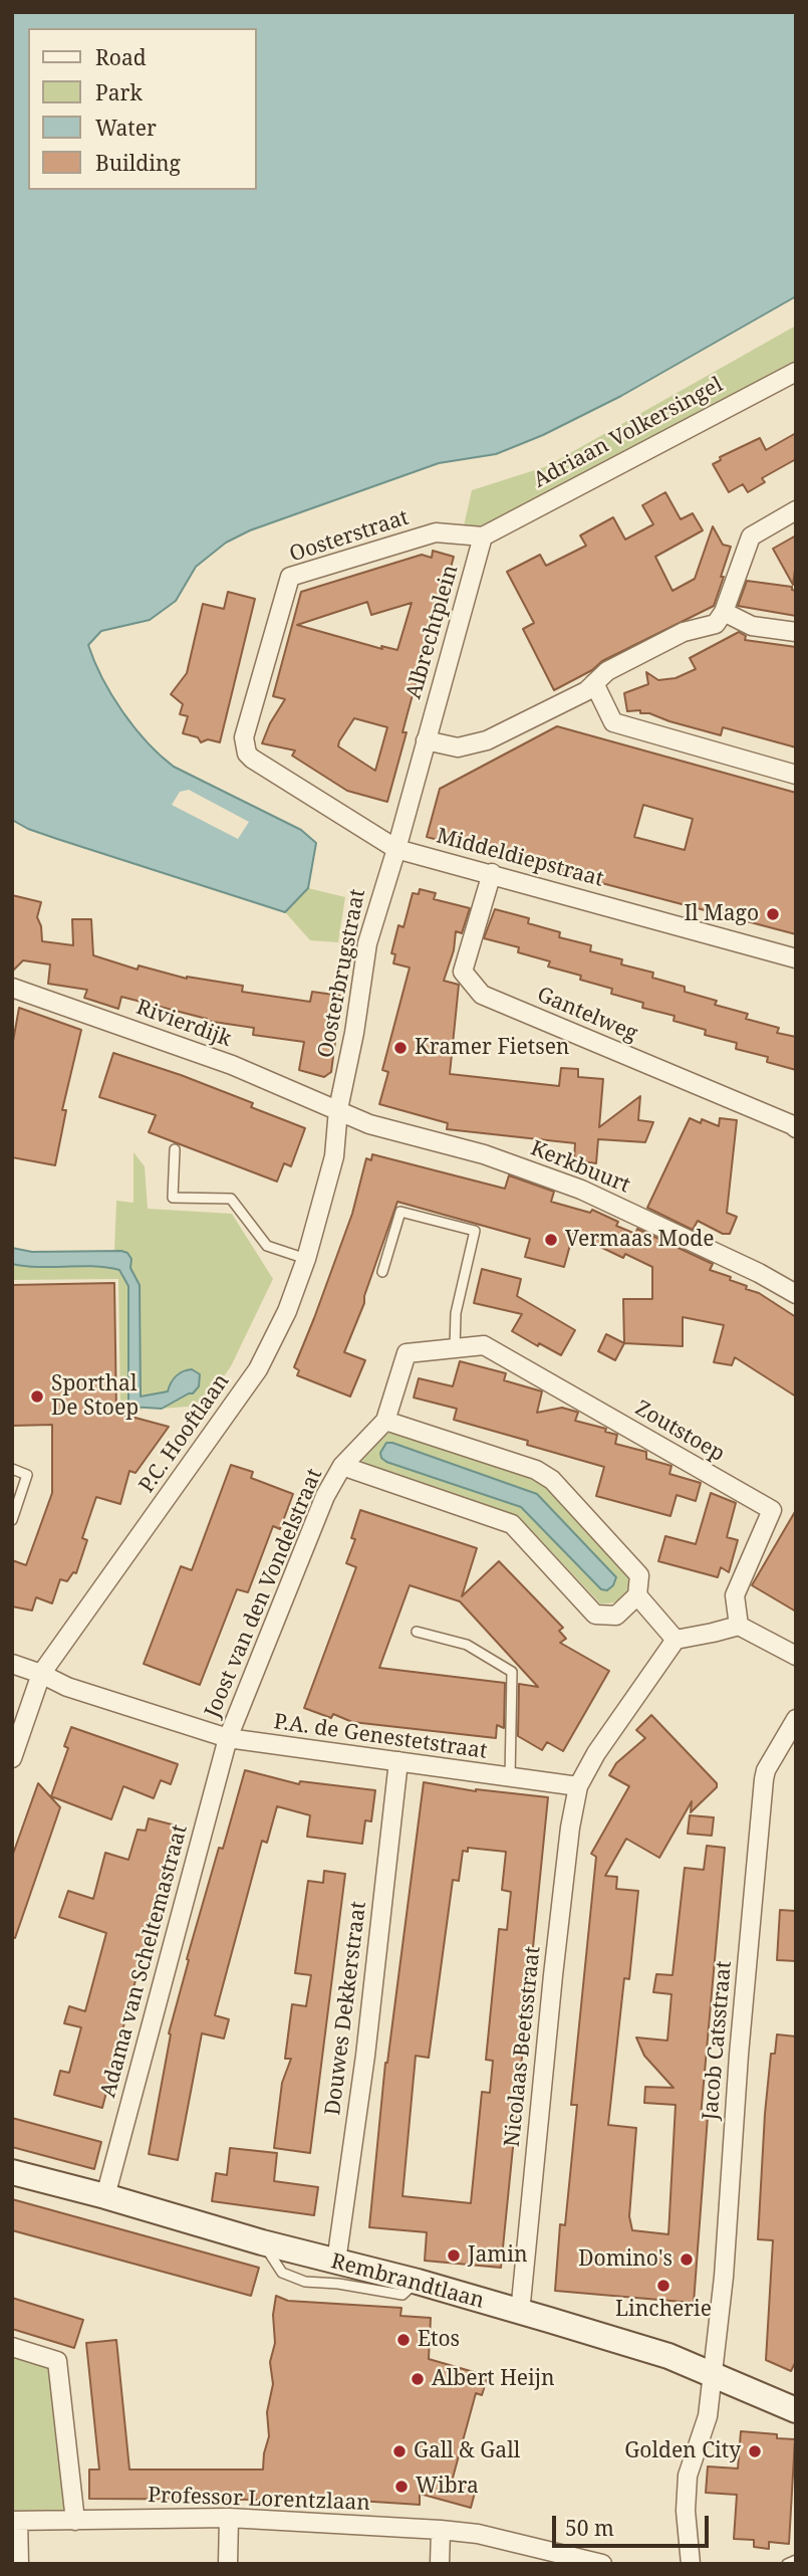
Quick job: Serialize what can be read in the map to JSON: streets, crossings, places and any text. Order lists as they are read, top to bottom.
{
  "streets": {
    "street": [
      "Adriaan Volkersingel",
      "Oosterstraat",
      "Albrechtplein",
      "Middeldiepstraat",
      "Oosterbrugstraat",
      "Gantelweg",
      "Rivierdijk",
      "Kerkbuurt",
      "Zoutstoep",
      "P.C. Hooftlaan",
      "Joost van den Vondelstraat",
      "P.A. de Genestetstraat",
      "Adama van Scheltemastraat",
      "Douwes Dekkerstraat",
      "Jacob Catsstraat",
      "Nicolaas Beetsstraat",
      "Rembrandtlaan",
      "Professor Lorentzlaan"
    ]
  },
  "crossings": [
    ["Adriaan Volkersingel", "Oosterstraat"],
    ["Adriaan Volkersingel", "Albrechtplein"],
    ["Oosterstraat", "Albrechtplein"],
    ["Oosterstraat", "Middeldiepstraat"],
    ["Albrechtplein", "Middeldiepstraat"],
    ["Albrechtplein", "Oosterbrugstraat"],
    ["Middeldiepstraat", "Oosterbrugstraat"],
    ["Middeldiepstraat", "Gantelweg"],
    ["Oosterbrugstraat", "Rivierdijk"],
    ["Oosterbrugstraat", "Kerkbuurt"],
    ["Oosterbrugstraat", "P.C. Hooftlaan"],
    ["Rivierdijk", "Kerkbuurt"],
    ["Rivierdijk", "P.C. Hooftlaan"],
    ["Kerkbuurt", "P.C. Hooftlaan"],
    ["Zoutstoep", "Joost van den Vondelstraat"],
    ["P.C. Hooftlaan", "P.A. de Genestetstraat"],
    ["Joost van den Vondelstraat", "P.A. de Genestetstraat"],
    ["Joost van den Vondelstraat", "Adama van Scheltemastraat"],
    ["P.A. de Genestetstraat", "Adama van Scheltemastraat"],
    ["P.A. de Genestetstraat", "Douwes Dekkerstraat"],
    ["P.A. de Genestetstraat", "Nicolaas Beetsstraat"],
    ["Adama van Scheltemastraat", "Rembrandtlaan"],
    ["Douwes Dekkerstraat", "Rembrandtlaan"],
    ["Jacob Catsstraat", "Rembrandtlaan"],
    ["Nicolaas Beetsstraat", "Rembrandtlaan"]
  ],
  "places": [
    "Il Mago",
    "Kramer Fietsen",
    "Vermaas Mode",
    "Sporthal De Stoep",
    "Jamin",
    "Domino's",
    "Lincherie",
    "Etos",
    "Albert Heijn",
    "Gall & Gall",
    "Golden City",
    "Wibra"
  ],
  "legend": [
    "Road",
    "Park",
    "Water",
    "Building"
  ],
  "scale_bar": "50 m"
}
